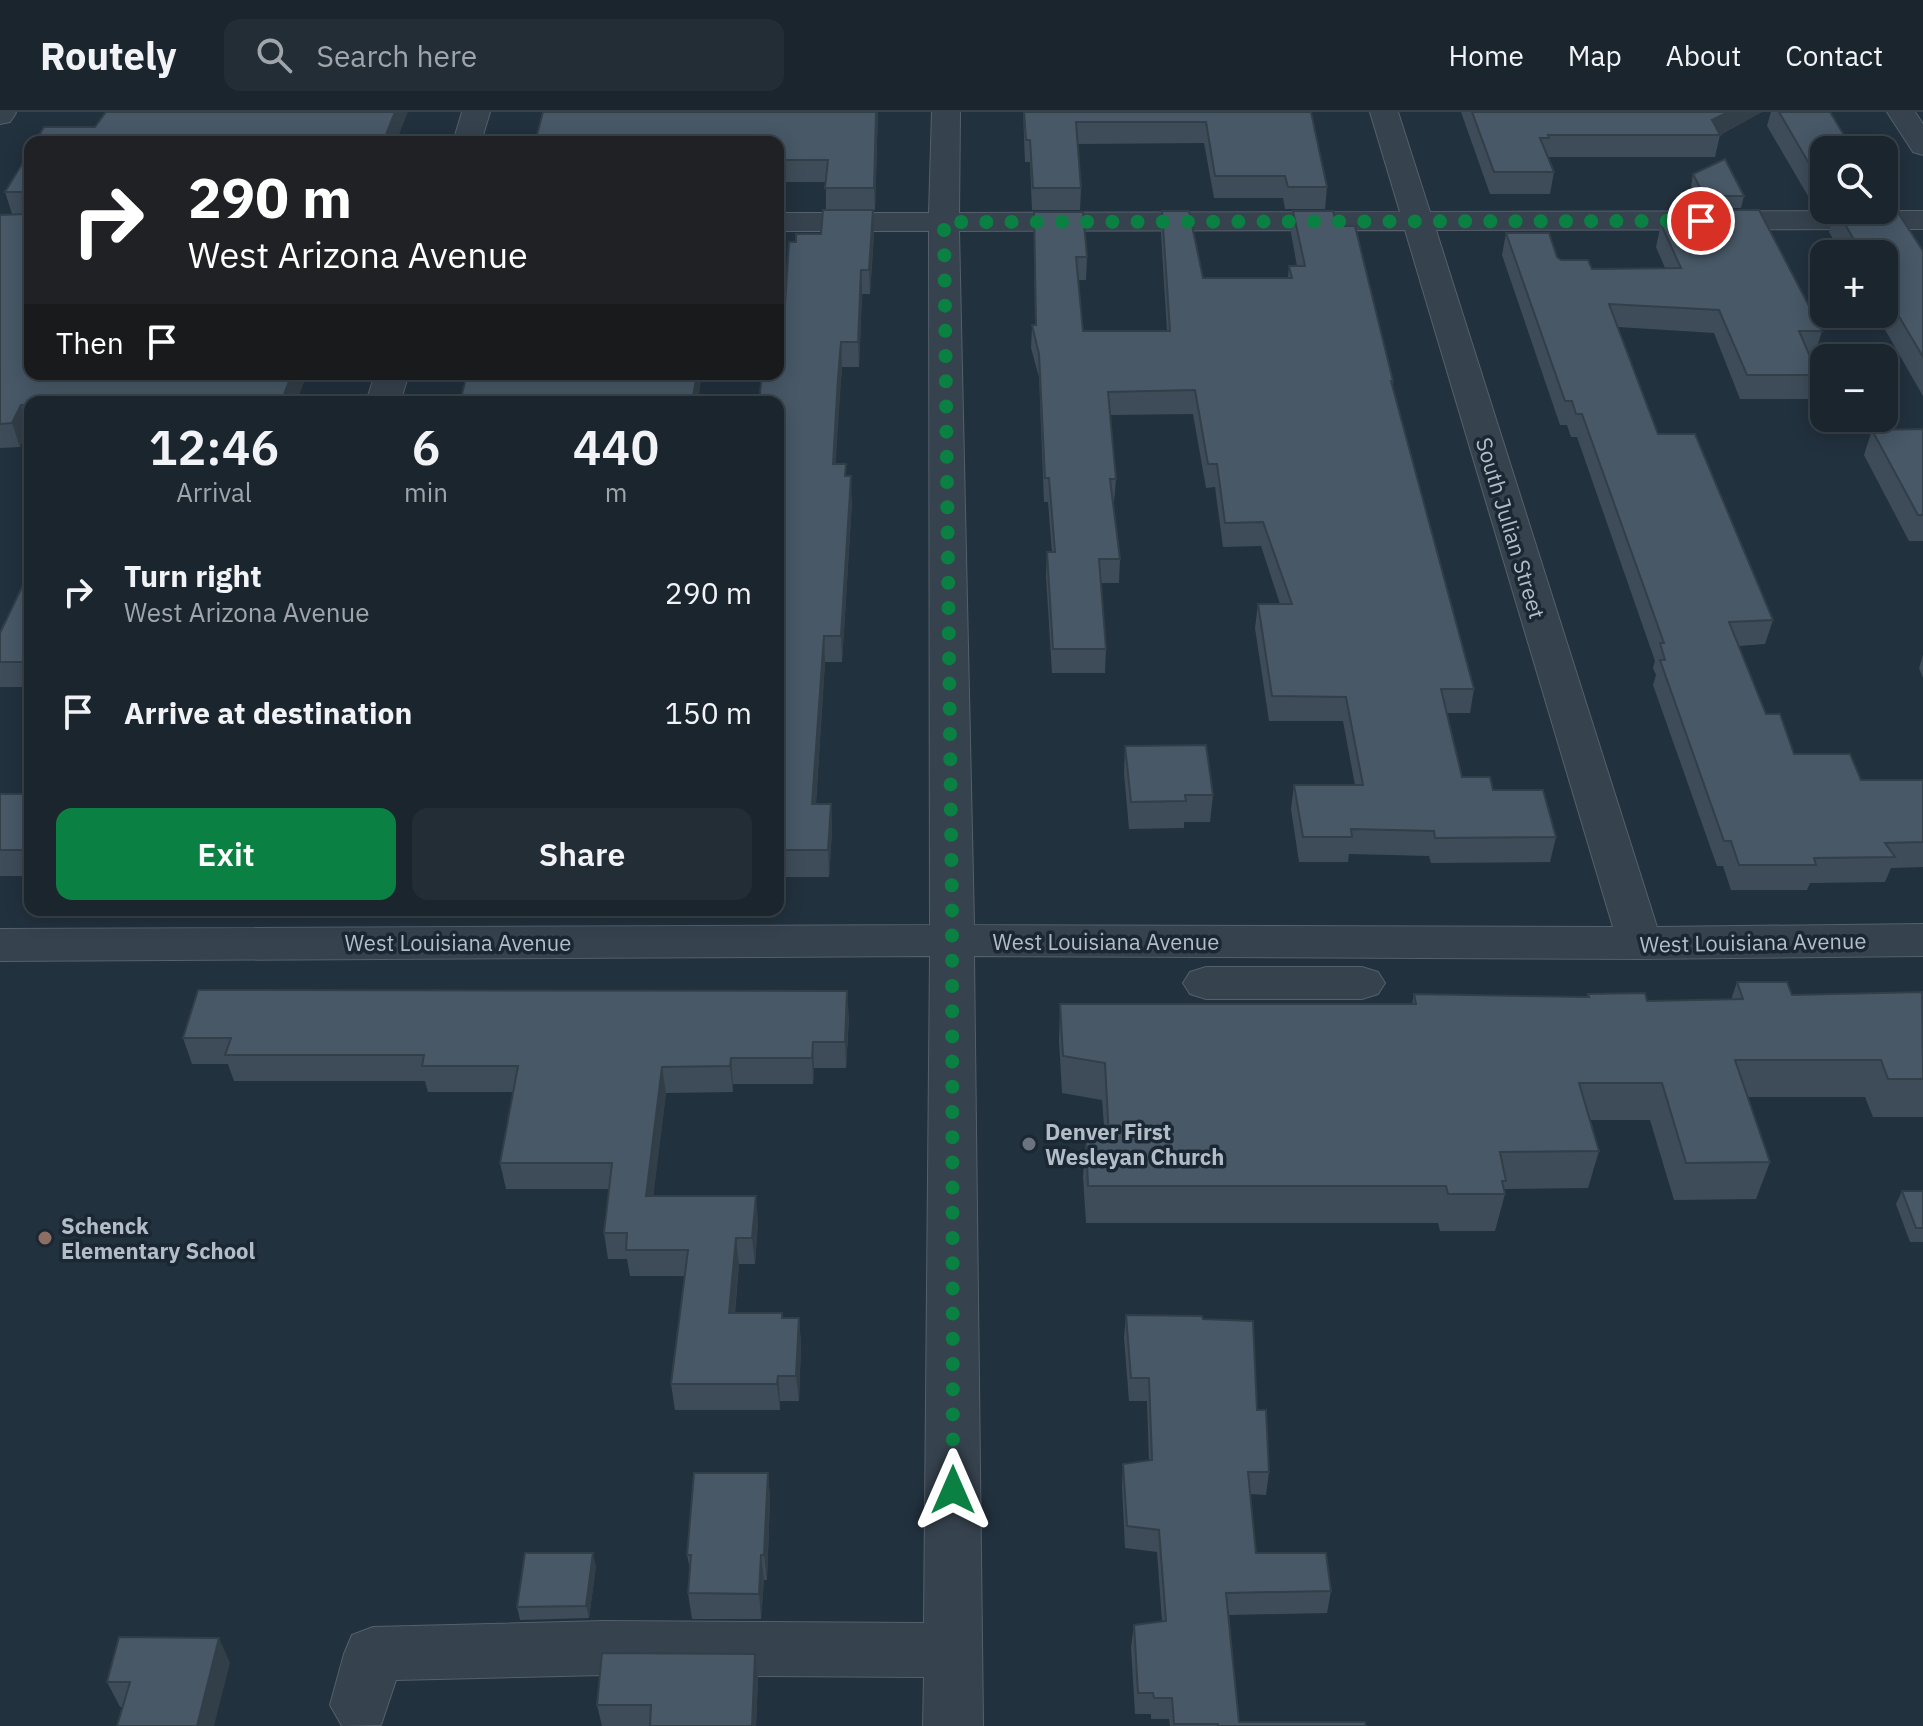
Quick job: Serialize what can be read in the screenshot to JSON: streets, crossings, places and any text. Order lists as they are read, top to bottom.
{
  "streets": {
    "street": ["South Julian Street", "West Louisiana Avenue"]
  },
  "crossings": [
    ["South Julian Street", "West Louisiana Avenue"]
  ],
  "places": ["Denver First Wesleyan Church", "Schenck Elementary School"],
  "page": {
    "header": "Routely",
    "search": "Search here",
    "nav": [
      "Home",
      "Map",
      "About",
      "Contact"
    ],
    "map_buttons": ["+", "−"],
    "turn": ["290 m", "West Arizona Avenue"],
    "then": "Then",
    "eta": [
      "12:46",
      "Arrival",
      "6",
      "min",
      "440",
      "m"
    ],
    "list": [
      {
        "name": "Turn right",
        "note": "West Arizona Avenue",
        "value": "290 m"
      },
      {
        "name": "Arrive at destination",
        "value": "150 m"
      }
    ],
    "buttons": ["Exit", "Share"]
  }
}
